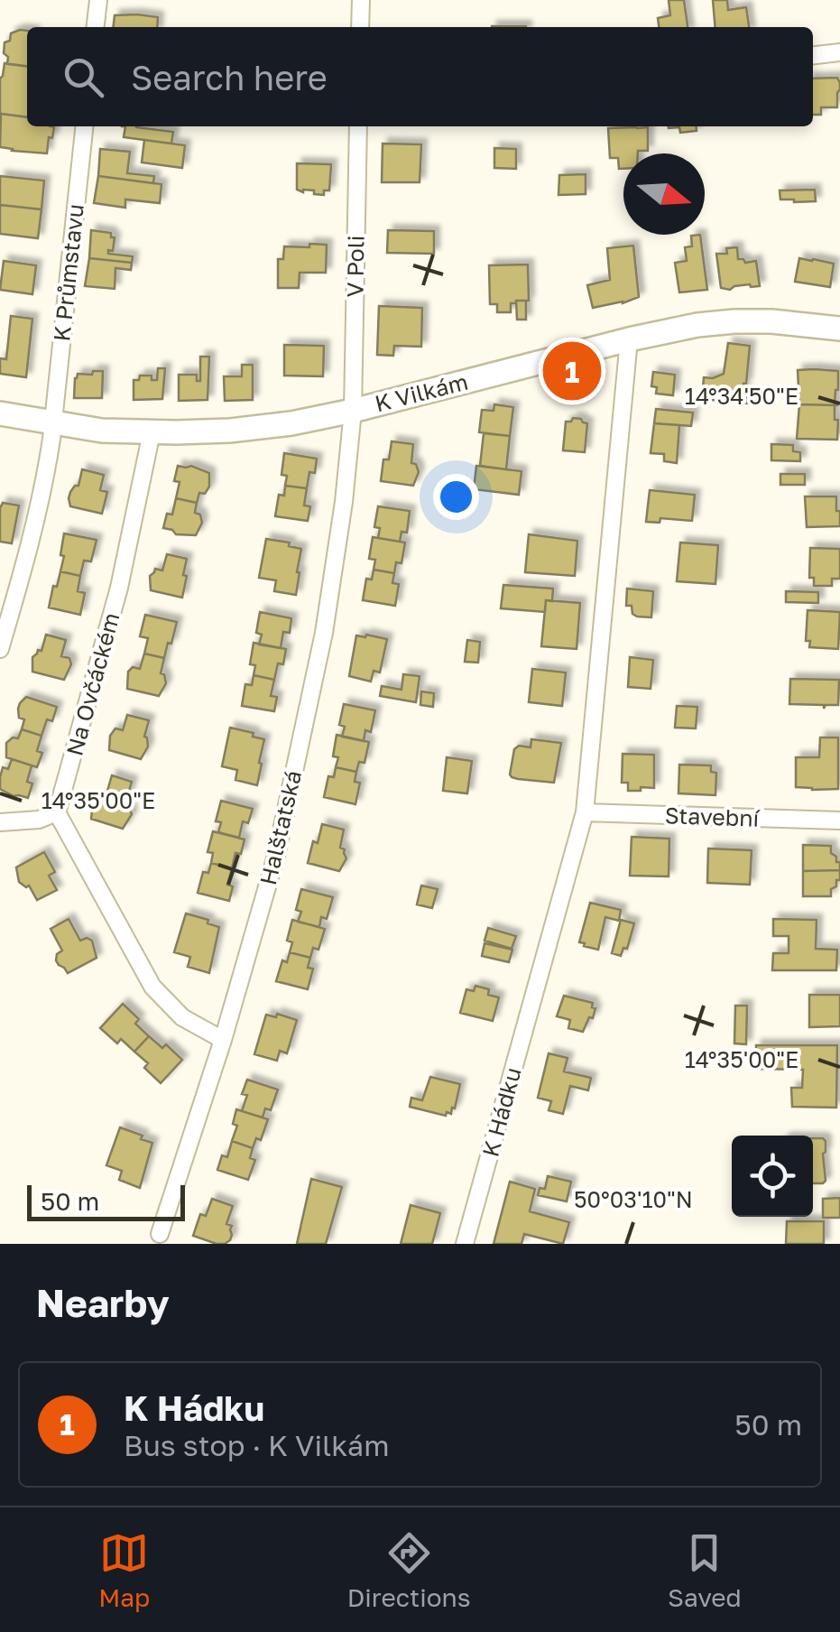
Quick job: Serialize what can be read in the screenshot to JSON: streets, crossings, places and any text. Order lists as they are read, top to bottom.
{
  "streets": {
    "street": [
      "V Poli",
      "K Průmstavu",
      "K Vilkám",
      "Na Ovčáckém",
      "Stavební",
      "Halštatská",
      "K Hádku"
    ]
  },
  "crossings": [
    ["V Poli", "K Vilkám"],
    ["V Poli", "Halštatská"],
    ["K Průmstavu", "K Vilkám"],
    ["K Vilkám", "Na Ovčáckém"],
    ["K Vilkám", "Halštatská"],
    ["K Vilkám", "K Hádku"],
    ["Stavební", "K Hádku"]
  ],
  "scale_bar": "50 m",
  "north": "right",
  "page": {
    "search": "Search here",
    "pins": "1",
    "scale": "50 m",
    "heading": "Nearby",
    "list": [
      {
        "mark": "1",
        "name": "K Hádku",
        "note": "Bus stop · K Vilkám",
        "value": "50 m"
      }
    ],
    "nav": ["Map", "Directions", "Saved"]
  },
  "coordinates": ["14°34'50\"E", "14°35'00\"E", "50°03'10\"N"]
}
